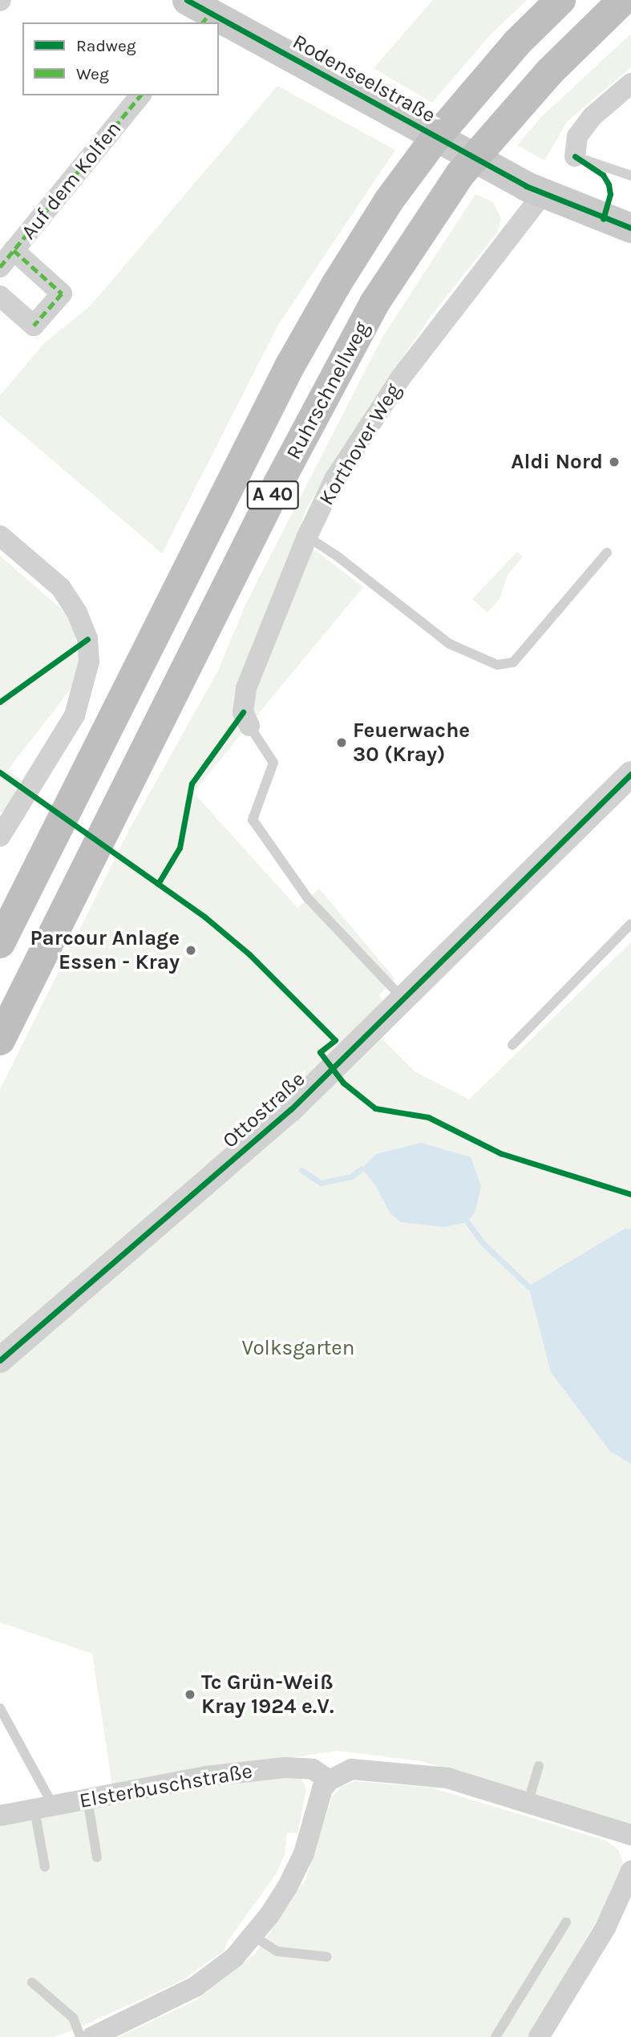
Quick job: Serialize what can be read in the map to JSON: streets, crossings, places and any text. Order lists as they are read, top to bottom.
{
  "streets": {
    "highway": ["Ruhrschnellweg", "A 40"],
    "main road": ["Rodenseelstraße"],
    "street": [
      "Auf dem Kolfen",
      "Korthover Weg",
      "Ottostraße",
      "Elsterbuschstraße"
    ]
  },
  "crossings": [
    ["Rodenseelstraße", "Korthover Weg"]
  ],
  "parks": ["Volksgarten"],
  "places": [
    "Aldi Nord",
    "Feuerwache 30 (Kray)",
    "Parcour Anlage Essen - Kray",
    "Tc Grün-Weiß Kray 1924 e.V."
  ],
  "legend": ["Radweg", "Weg"]
}
